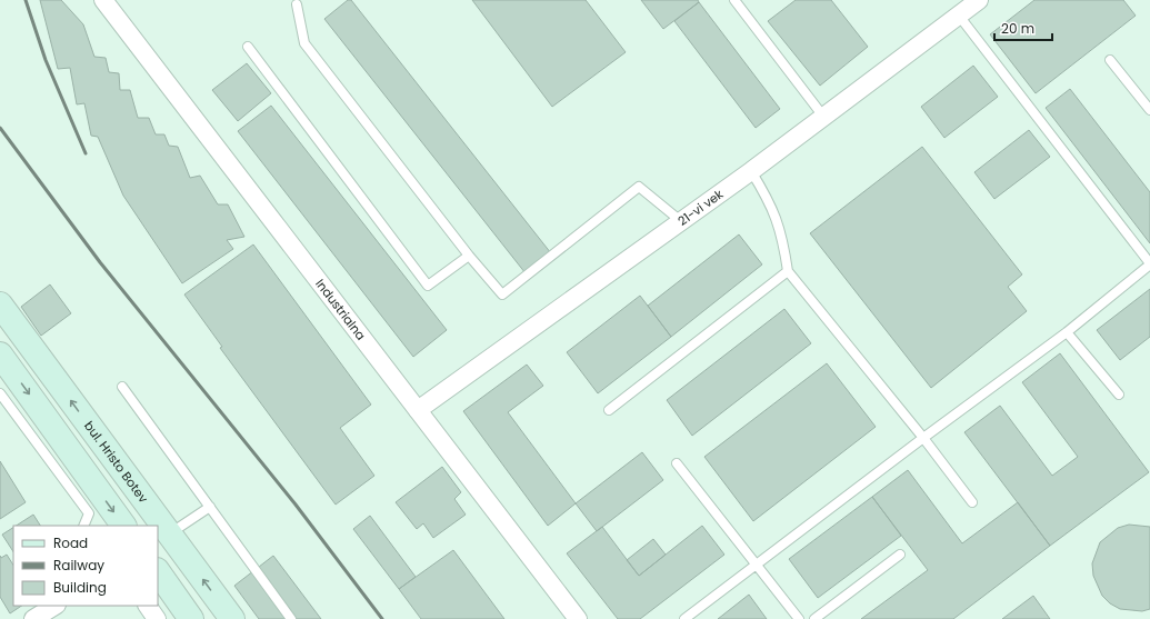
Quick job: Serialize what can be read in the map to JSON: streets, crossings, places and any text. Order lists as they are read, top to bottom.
{
  "streets": {
    "main road": ["bul. Hristo Botev"],
    "street": ["21-vi vek", "Industrialna"]
  },
  "crossings": [
    ["21-vi vek", "Industrialna"]
  ],
  "legend": ["Road", "Railway", "Building"],
  "scale_bar": "20 m"
}
